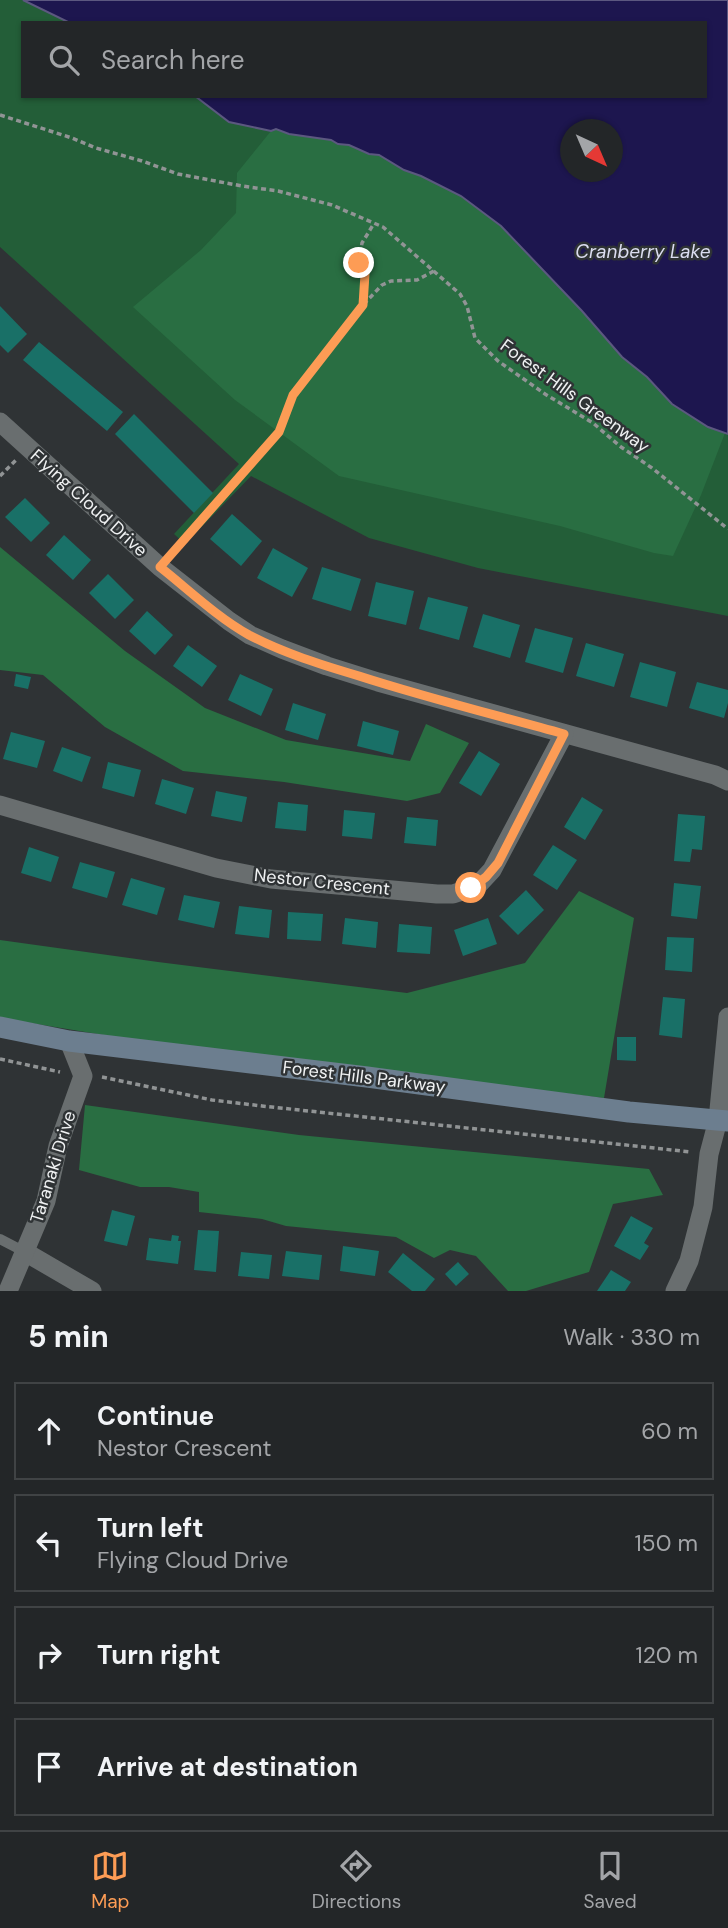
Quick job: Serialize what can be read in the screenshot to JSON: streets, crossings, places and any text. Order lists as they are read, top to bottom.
{
  "streets": {
    "main road": ["Forest Hills Parkway"],
    "street": ["Flying Cloud Drive", "Nestor Crescent", "Taranaki Drive"],
    "path": ["Forest Hills Greenway"]
  },
  "crossings": [
    ["Flying Cloud Drive", "Nestor Crescent"]
  ],
  "water": ["Cranberry Lake"],
  "north": "bottom right",
  "page": {
    "search": "Search here",
    "heading": ["5 min", "Walk · 330 m"],
    "list": [
      ["Continue", "Nestor Crescent", "60 m"],
      ["Turn left", "Flying Cloud Drive", "150 m"],
      ["Turn right", "120 m"],
      "Arrive at destination"
    ],
    "nav": ["Map", "Directions", "Saved"]
  }
}
